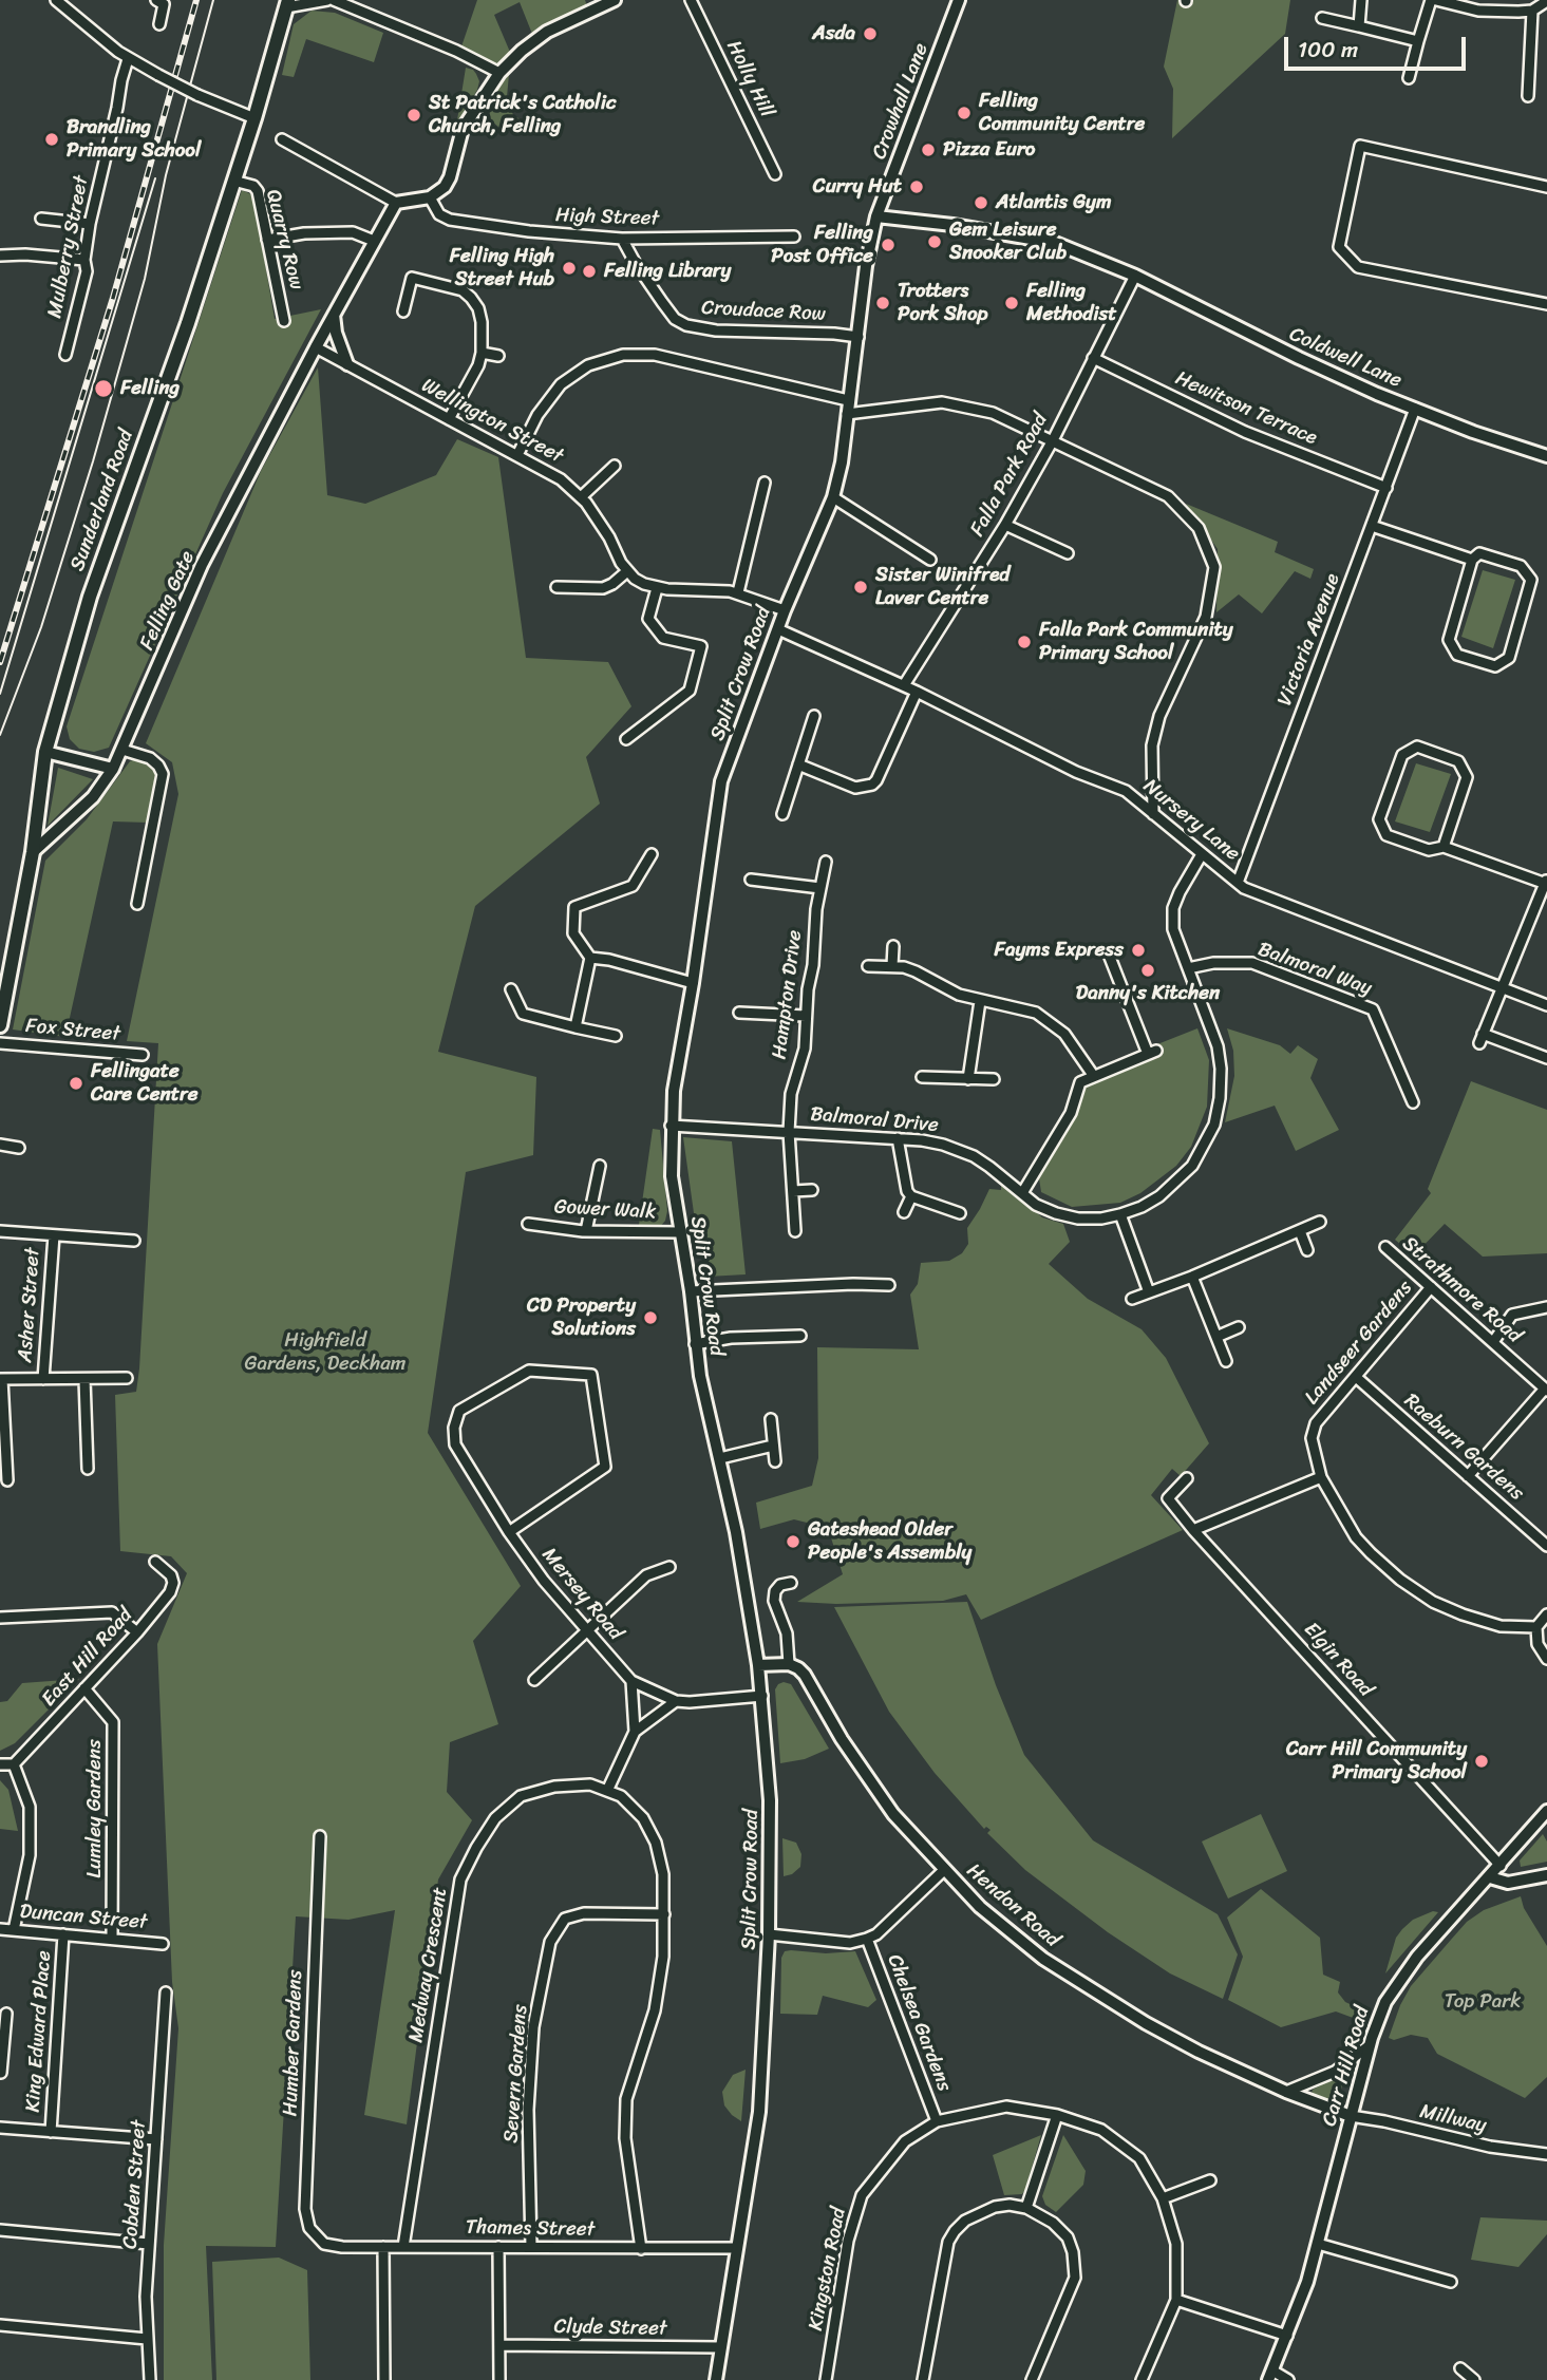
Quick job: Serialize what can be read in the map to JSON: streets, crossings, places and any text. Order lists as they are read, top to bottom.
{
  "streets": {
    "main road": ["Sunderland Road"],
    "street": [
      "Holly Hill",
      "Crowhall Lane",
      "High Street",
      "Quarry Row",
      "Mulberry Street",
      "Croudace Row",
      "Coldwell Lane",
      "Hewitson Terrace",
      "Wellington Street",
      "Falla Park Road",
      "Felling Gate",
      "Victoria Avenue",
      "Split Crow Road",
      "Nursery Lane",
      "Balmoral Way",
      "Hampton Drive",
      "Fox Street",
      "Balmoral Drive",
      "Gower Walk",
      "Strathmore Road",
      "Asher Street",
      "Landseer Gardens",
      "Raeburn Gardens",
      "Mersey Road",
      "East Hill Road",
      "Elgin Road",
      "Lumley Gardens",
      "Hendon Road",
      "Duncan Street",
      "Medway Crescent",
      "Chelsea Gardens",
      "King Edward Place",
      "Humber Gardens",
      "Carr Hill Road",
      "Severn Gardens",
      "Millway",
      "Cobden Street",
      "Thames Street",
      "Kingston Road",
      "Clyde Street"
    ]
  },
  "crossings": [
    ["Crowhall Lane", "Coldwell Lane"],
    ["Crowhall Lane", "Split Crow Road"],
    ["High Street", "Croudace Row"],
    ["Quarry Row", "Sunderland Road"],
    ["Croudace Row", "Split Crow Road"],
    ["Coldwell Lane", "Falla Park Road"],
    ["Coldwell Lane", "Victoria Avenue"],
    ["Coldwell Lane", "Split Crow Road"],
    ["Hewitson Terrace", "Falla Park Road"],
    ["Hewitson Terrace", "Victoria Avenue"],
    ["Wellington Street", "Felling Gate"],
    ["Falla Park Road", "Nursery Lane"],
    ["Sunderland Road", "Felling Gate"],
    ["Victoria Avenue", "Nursery Lane"],
    ["Split Crow Road", "Nursery Lane"],
    ["Split Crow Road", "Balmoral Drive"],
    ["Split Crow Road", "Gower Walk"],
    ["Split Crow Road", "Mersey Road"],
    ["Split Crow Road", "Thames Street"],
    ["Split Crow Road", "Clyde Street"],
    ["Nursery Lane", "Balmoral Drive"],
    ["Balmoral Way", "Balmoral Drive"],
    ["Hampton Drive", "Balmoral Drive"],
    ["Strathmore Road", "Landseer Gardens"],
    ["Landseer Gardens", "Raeburn Gardens"],
    ["East Hill Road", "Lumley Gardens"],
    ["Elgin Road", "Carr Hill Road"],
    ["Lumley Gardens", "Duncan Street"],
    ["Hendon Road", "Carr Hill Road"],
    ["Hendon Road", "Millway"],
    ["Duncan Street", "King Edward Place"],
    ["Medway Crescent", "Severn Gardens"],
    ["Medway Crescent", "Thames Street"],
    ["Chelsea Gardens", "Kingston Road"],
    ["Humber Gardens", "Thames Street"],
    ["Carr Hill Road", "Millway"],
    ["Severn Gardens", "Thames Street"]
  ],
  "parks": ["Highfield Gardens, Deckham", "Top Park"],
  "places": [
    "Asda",
    "Felling Community Centre",
    "St Patrick's Catholic Church, Felling",
    "Brandling Primary School",
    "Pizza Euro",
    "Curry Hut",
    "Atlantis Gym",
    "Gem Leisure Snooker Club",
    "Felling Post Office",
    "Felling High Street Hub",
    "Felling Library",
    "Trotters Pork Shop",
    "Felling Methodist",
    "Felling",
    "Sister Winifred Laver Centre",
    "Falla Park Community Primary School",
    "Fayms Express",
    "Danny's Kitchen",
    "Fellingate Care Centre",
    "CD Property Solutions",
    "Gateshead Older People's Assembly",
    "Carr Hill Community Primary School"
  ],
  "scale_bar": "100 m"
}
